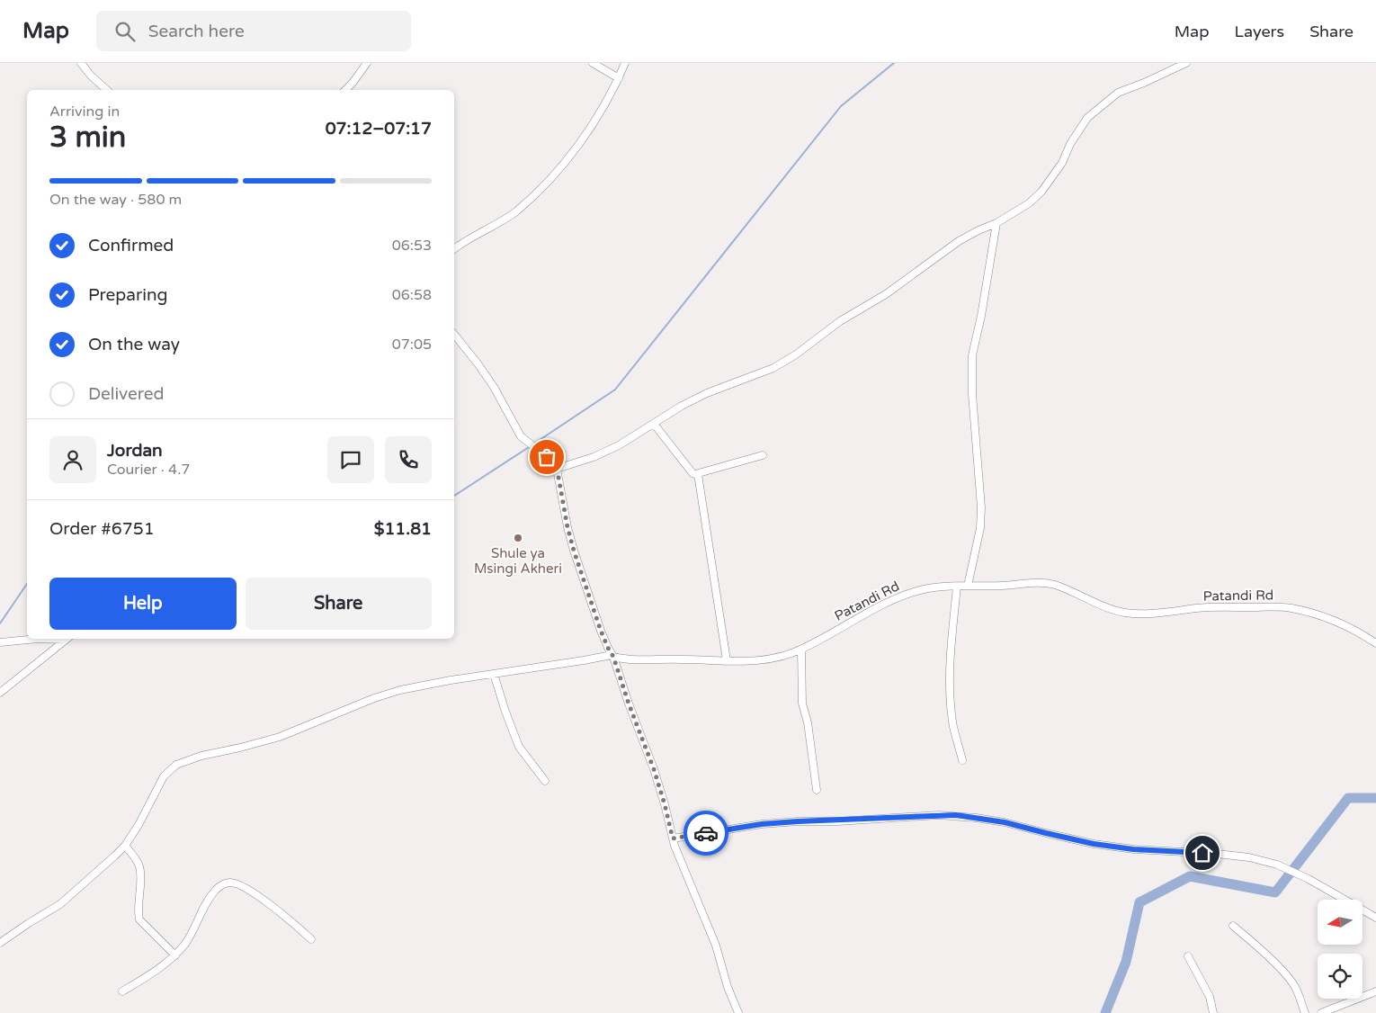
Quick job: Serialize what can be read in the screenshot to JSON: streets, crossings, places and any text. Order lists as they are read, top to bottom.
{
  "streets": {
    "street": ["Patandi Rd"]
  },
  "places": ["Shule ya Msingi Akheri"],
  "north": "left",
  "page": {
    "header": "Map",
    "search": "Search here",
    "nav": ["Map", "Layers", "Share"],
    "heading": ["3 min", "Arriving in", "07:12–07:17"],
    "panel": [
      "Jordan",
      "Courier · 4.7",
      "Order #6751",
      "$11.81"
    ],
    "bar": "On the way · 580 m",
    "list": [
      ["Confirmed", "06:53"],
      ["Preparing", "06:58"],
      ["On the way", "07:05"],
      "Delivered"
    ],
    "buttons": ["Help", "Share"]
  }
}
